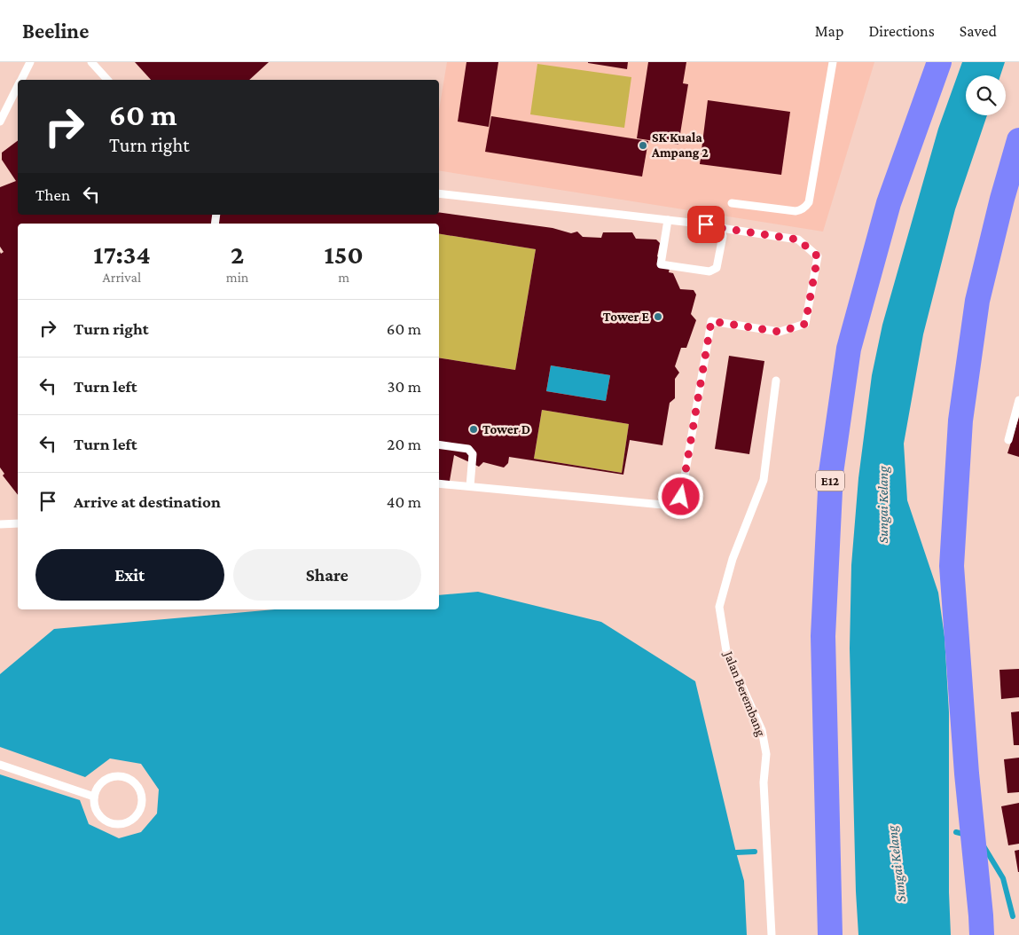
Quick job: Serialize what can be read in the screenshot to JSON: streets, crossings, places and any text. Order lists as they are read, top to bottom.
{
  "streets": {
    "highway": ["E12"],
    "lane": ["Jalan Berembang"]
  },
  "water": ["Sungai Kelang"],
  "places": ["SK Kuala Ampang 2", "Tower E", "Tower D"],
  "page": {
    "header": "Beeline",
    "nav": ["Map", "Directions", "Saved"],
    "turn": ["60 m", "Turn right"],
    "then": "Then",
    "eta": [
      "17:34",
      "Arrival",
      "2",
      "min",
      "150",
      "m"
    ],
    "list": [
      {
        "name": "Turn right",
        "value": "60 m"
      },
      {
        "name": "Turn left",
        "value": "30 m"
      },
      {
        "name": "Turn left",
        "value": "20 m"
      },
      {
        "name": "Arrive at destination",
        "value": "40 m"
      }
    ],
    "buttons": ["Exit", "Share"]
  }
}
